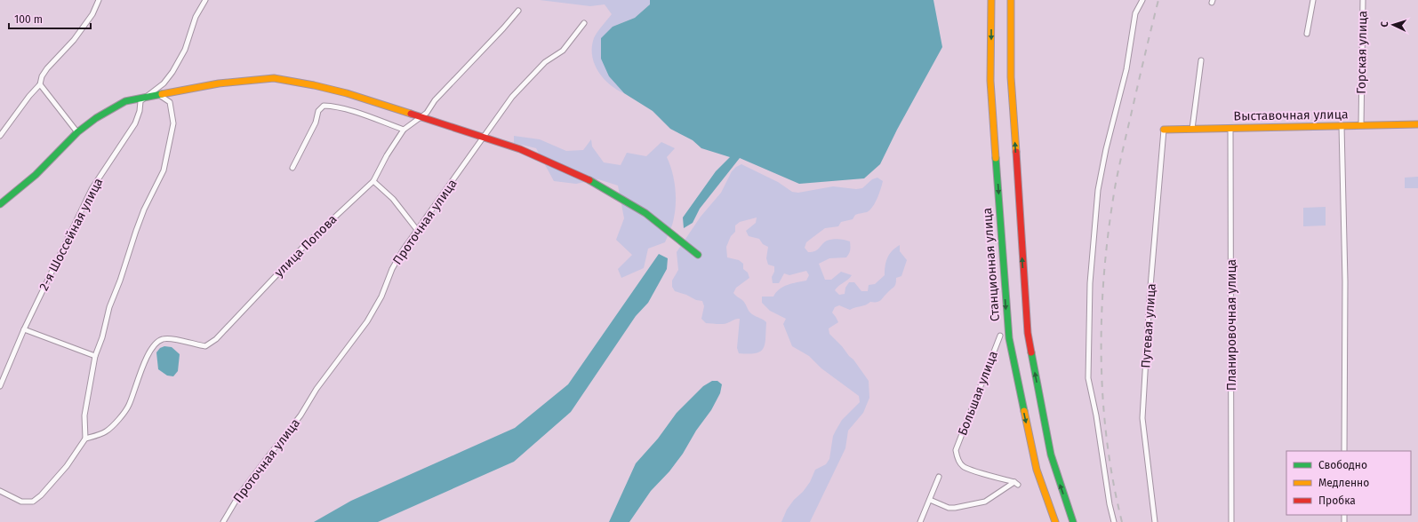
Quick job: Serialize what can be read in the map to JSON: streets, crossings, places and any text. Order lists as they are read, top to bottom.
{
  "streets": {
    "main road": ["Выставочная улица", "Станционная улица"],
    "street": [
      "Горская улица",
      "Проточная улица",
      "2-я Шоссейная улица",
      "улица Попова",
      "Планировочная улица",
      "Путевая улица",
      "Большая улица"
    ]
  },
  "crossings": [
    ["Горская улица", "Выставочная улица"],
    ["Выставочная улица", "Планировочная улица"],
    ["Выставочная улица", "Путевая улица"]
  ],
  "legend": ["Свободно", "Медленно", "Пробка"],
  "scale_bar": "100 m",
  "north": "left"
}
